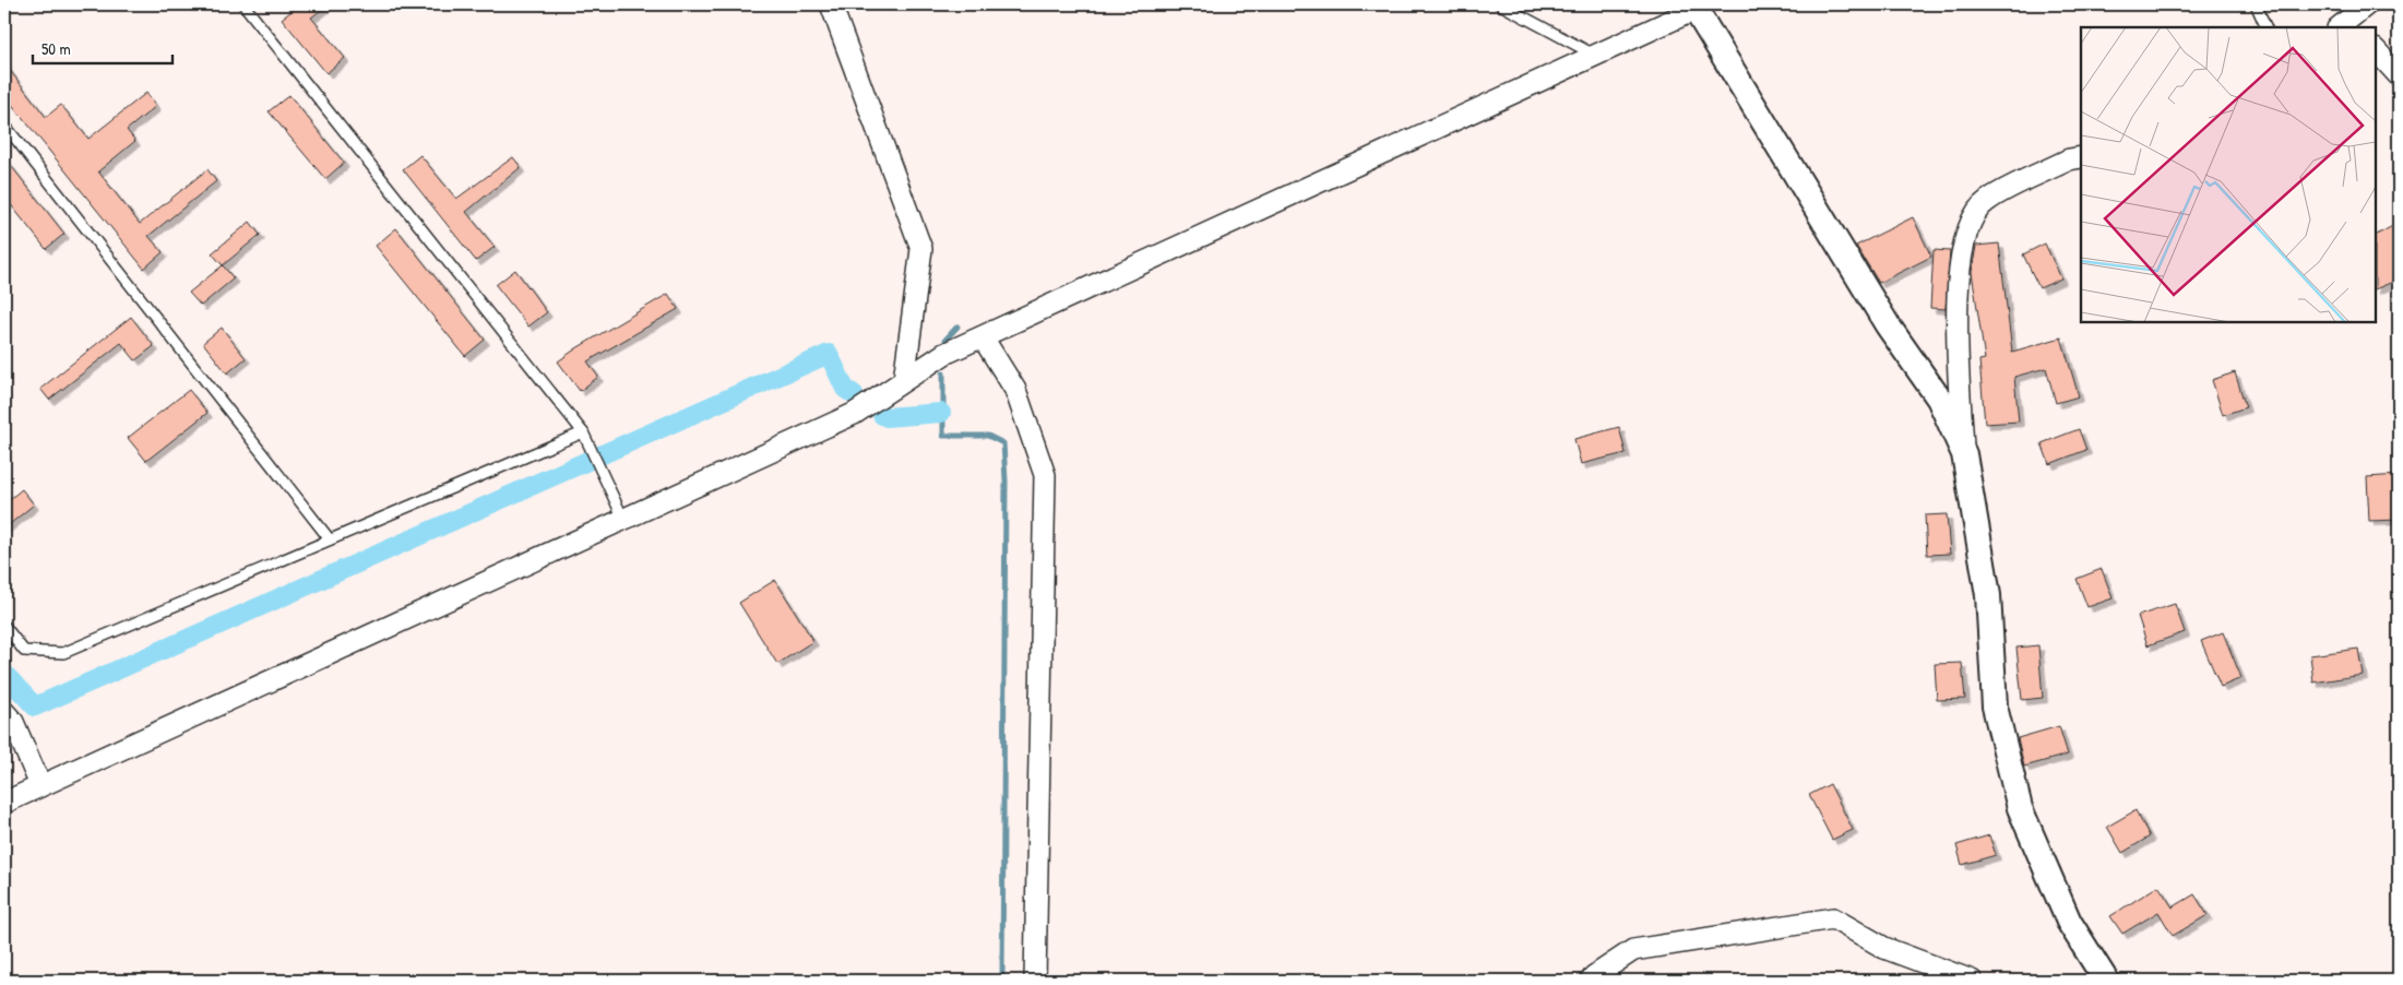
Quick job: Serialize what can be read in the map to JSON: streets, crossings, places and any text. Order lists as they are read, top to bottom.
{
  "scale_bar": "50 m"
}
